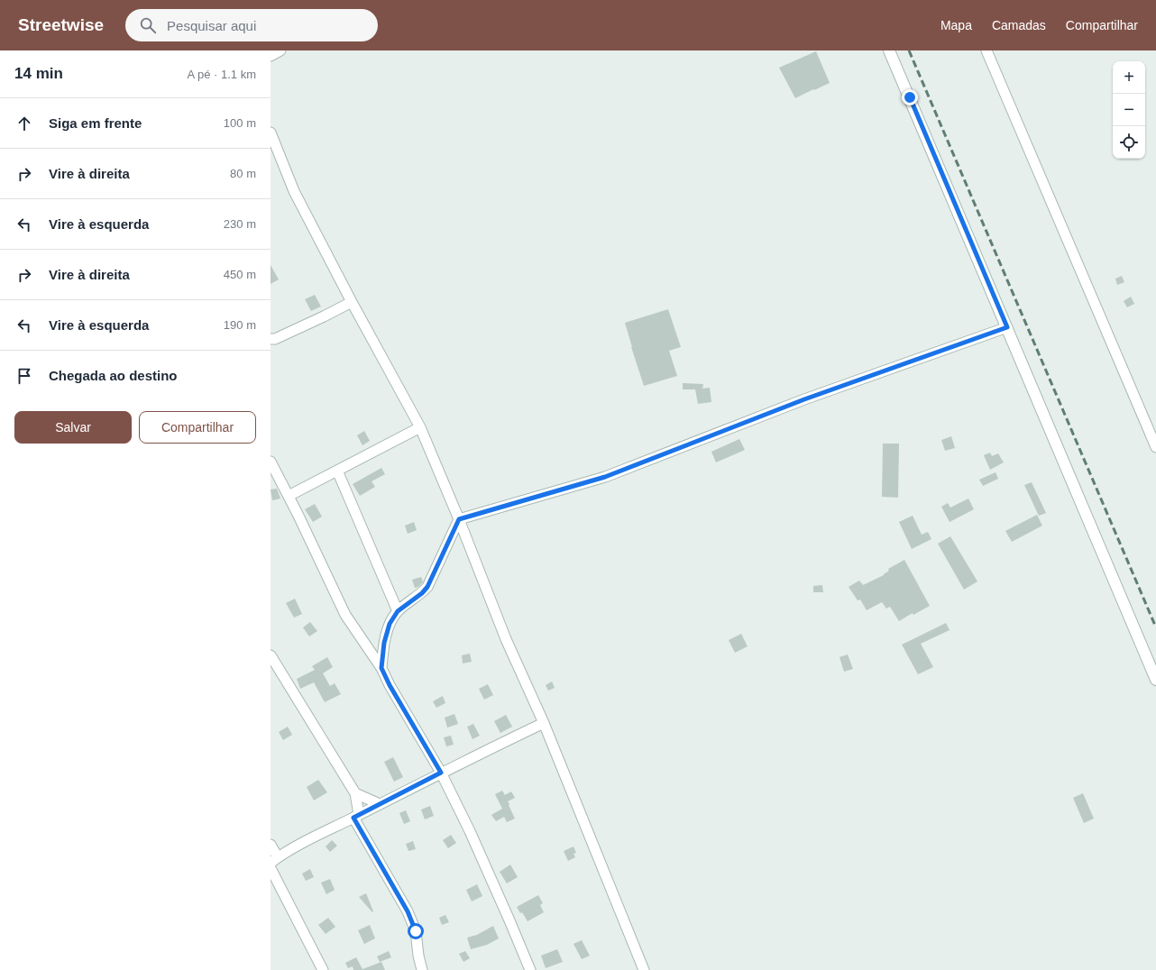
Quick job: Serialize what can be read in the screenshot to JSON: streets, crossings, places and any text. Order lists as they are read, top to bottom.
{
  "page": {
    "header": "Streetwise",
    "search": "Pesquisar aqui",
    "nav": ["Mapa", "Camadas", "Compartilhar"],
    "heading": ["14 min", "A pé · 1.1 km"],
    "map_buttons": ["+", "−"],
    "list": [
      ["Siga em frente", "100 m"],
      ["Vire à direita", "80 m"],
      ["Vire à esquerda", "230 m"],
      ["Vire à direita", "450 m"],
      ["Vire à esquerda", "190 m"],
      "Chegada ao destino"
    ],
    "buttons": ["Salvar", "Compartilhar"]
  }
}
